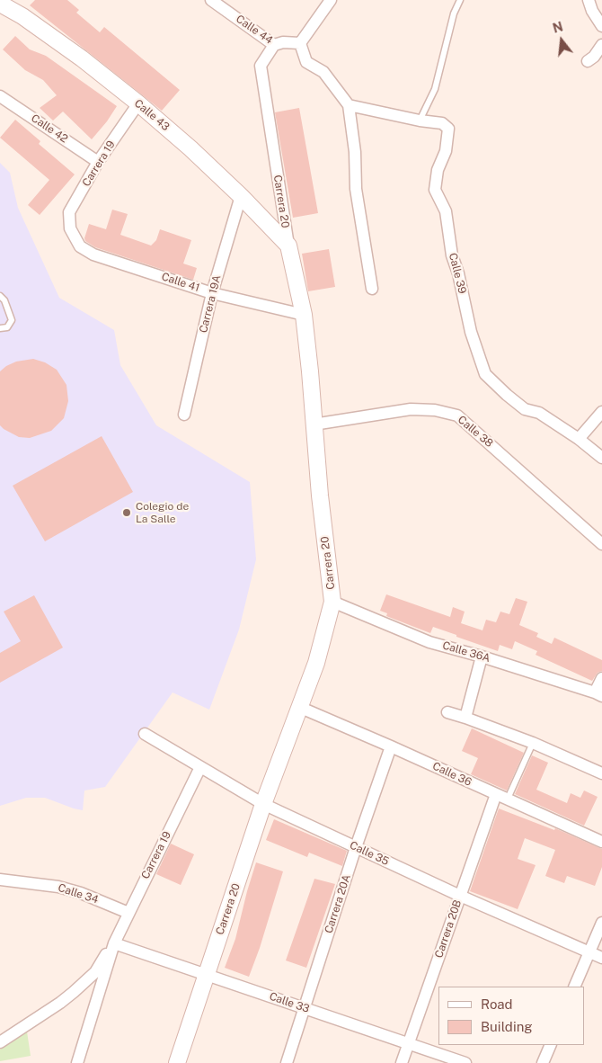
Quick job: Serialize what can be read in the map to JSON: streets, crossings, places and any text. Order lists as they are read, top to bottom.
{
  "streets": {
    "street": [
      "Calle 44",
      "Calle 43",
      "Calle 42",
      "Carrera 19",
      "Carrera 20",
      "Calle 39",
      "Calle 41",
      "Carrera 19A",
      "Calle 38",
      "Calle 36A",
      "Calle 36",
      "Calle 35",
      "Calle 34",
      "Carrera 20A",
      "Carrera 20B",
      "Calle 33"
    ]
  },
  "crossings": [
    ["Calle 44", "Carrera 20"],
    ["Calle 43", "Carrera 19"],
    ["Calle 43", "Carrera 20"],
    ["Calle 43", "Carrera 19A"],
    ["Calle 42", "Carrera 19"],
    ["Carrera 19", "Calle 41"],
    ["Carrera 19", "Calle 35"],
    ["Carrera 19", "Calle 34"],
    ["Carrera 19", "Calle 33"],
    ["Carrera 20", "Calle 41"],
    ["Carrera 20", "Calle 38"],
    ["Carrera 20", "Calle 36A"],
    ["Carrera 20", "Calle 36"],
    ["Carrera 20", "Calle 35"],
    ["Carrera 20", "Calle 33"],
    ["Calle 41", "Carrera 19A"],
    ["Calle 36", "Carrera 20A"],
    ["Calle 36", "Carrera 20B"],
    ["Calle 35", "Carrera 20A"],
    ["Calle 35", "Carrera 20B"],
    ["Carrera 20A", "Calle 33"],
    ["Carrera 20B", "Calle 33"]
  ],
  "places": ["Colegio de La Salle"],
  "legend": ["Road", "Building"],
  "north": "top"
}
